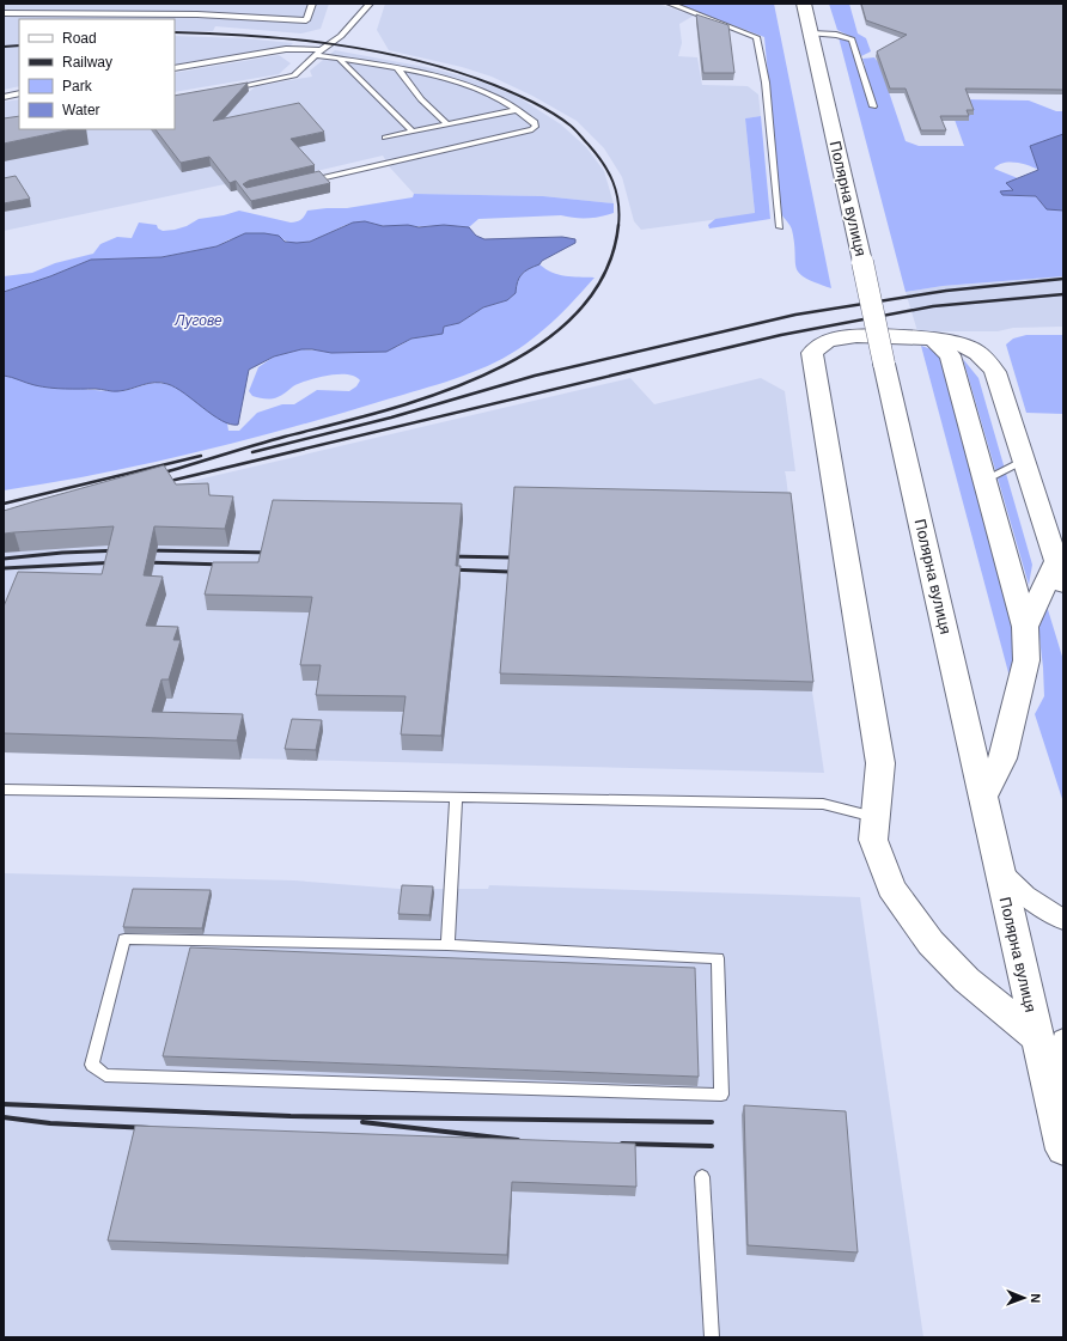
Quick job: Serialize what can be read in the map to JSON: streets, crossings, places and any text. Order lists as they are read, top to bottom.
{
  "streets": {
    "street": ["Полярна вулиця"]
  },
  "water": ["Лугове"],
  "legend": [
    "Road",
    "Railway",
    "Park",
    "Water"
  ],
  "north": "right"
}
